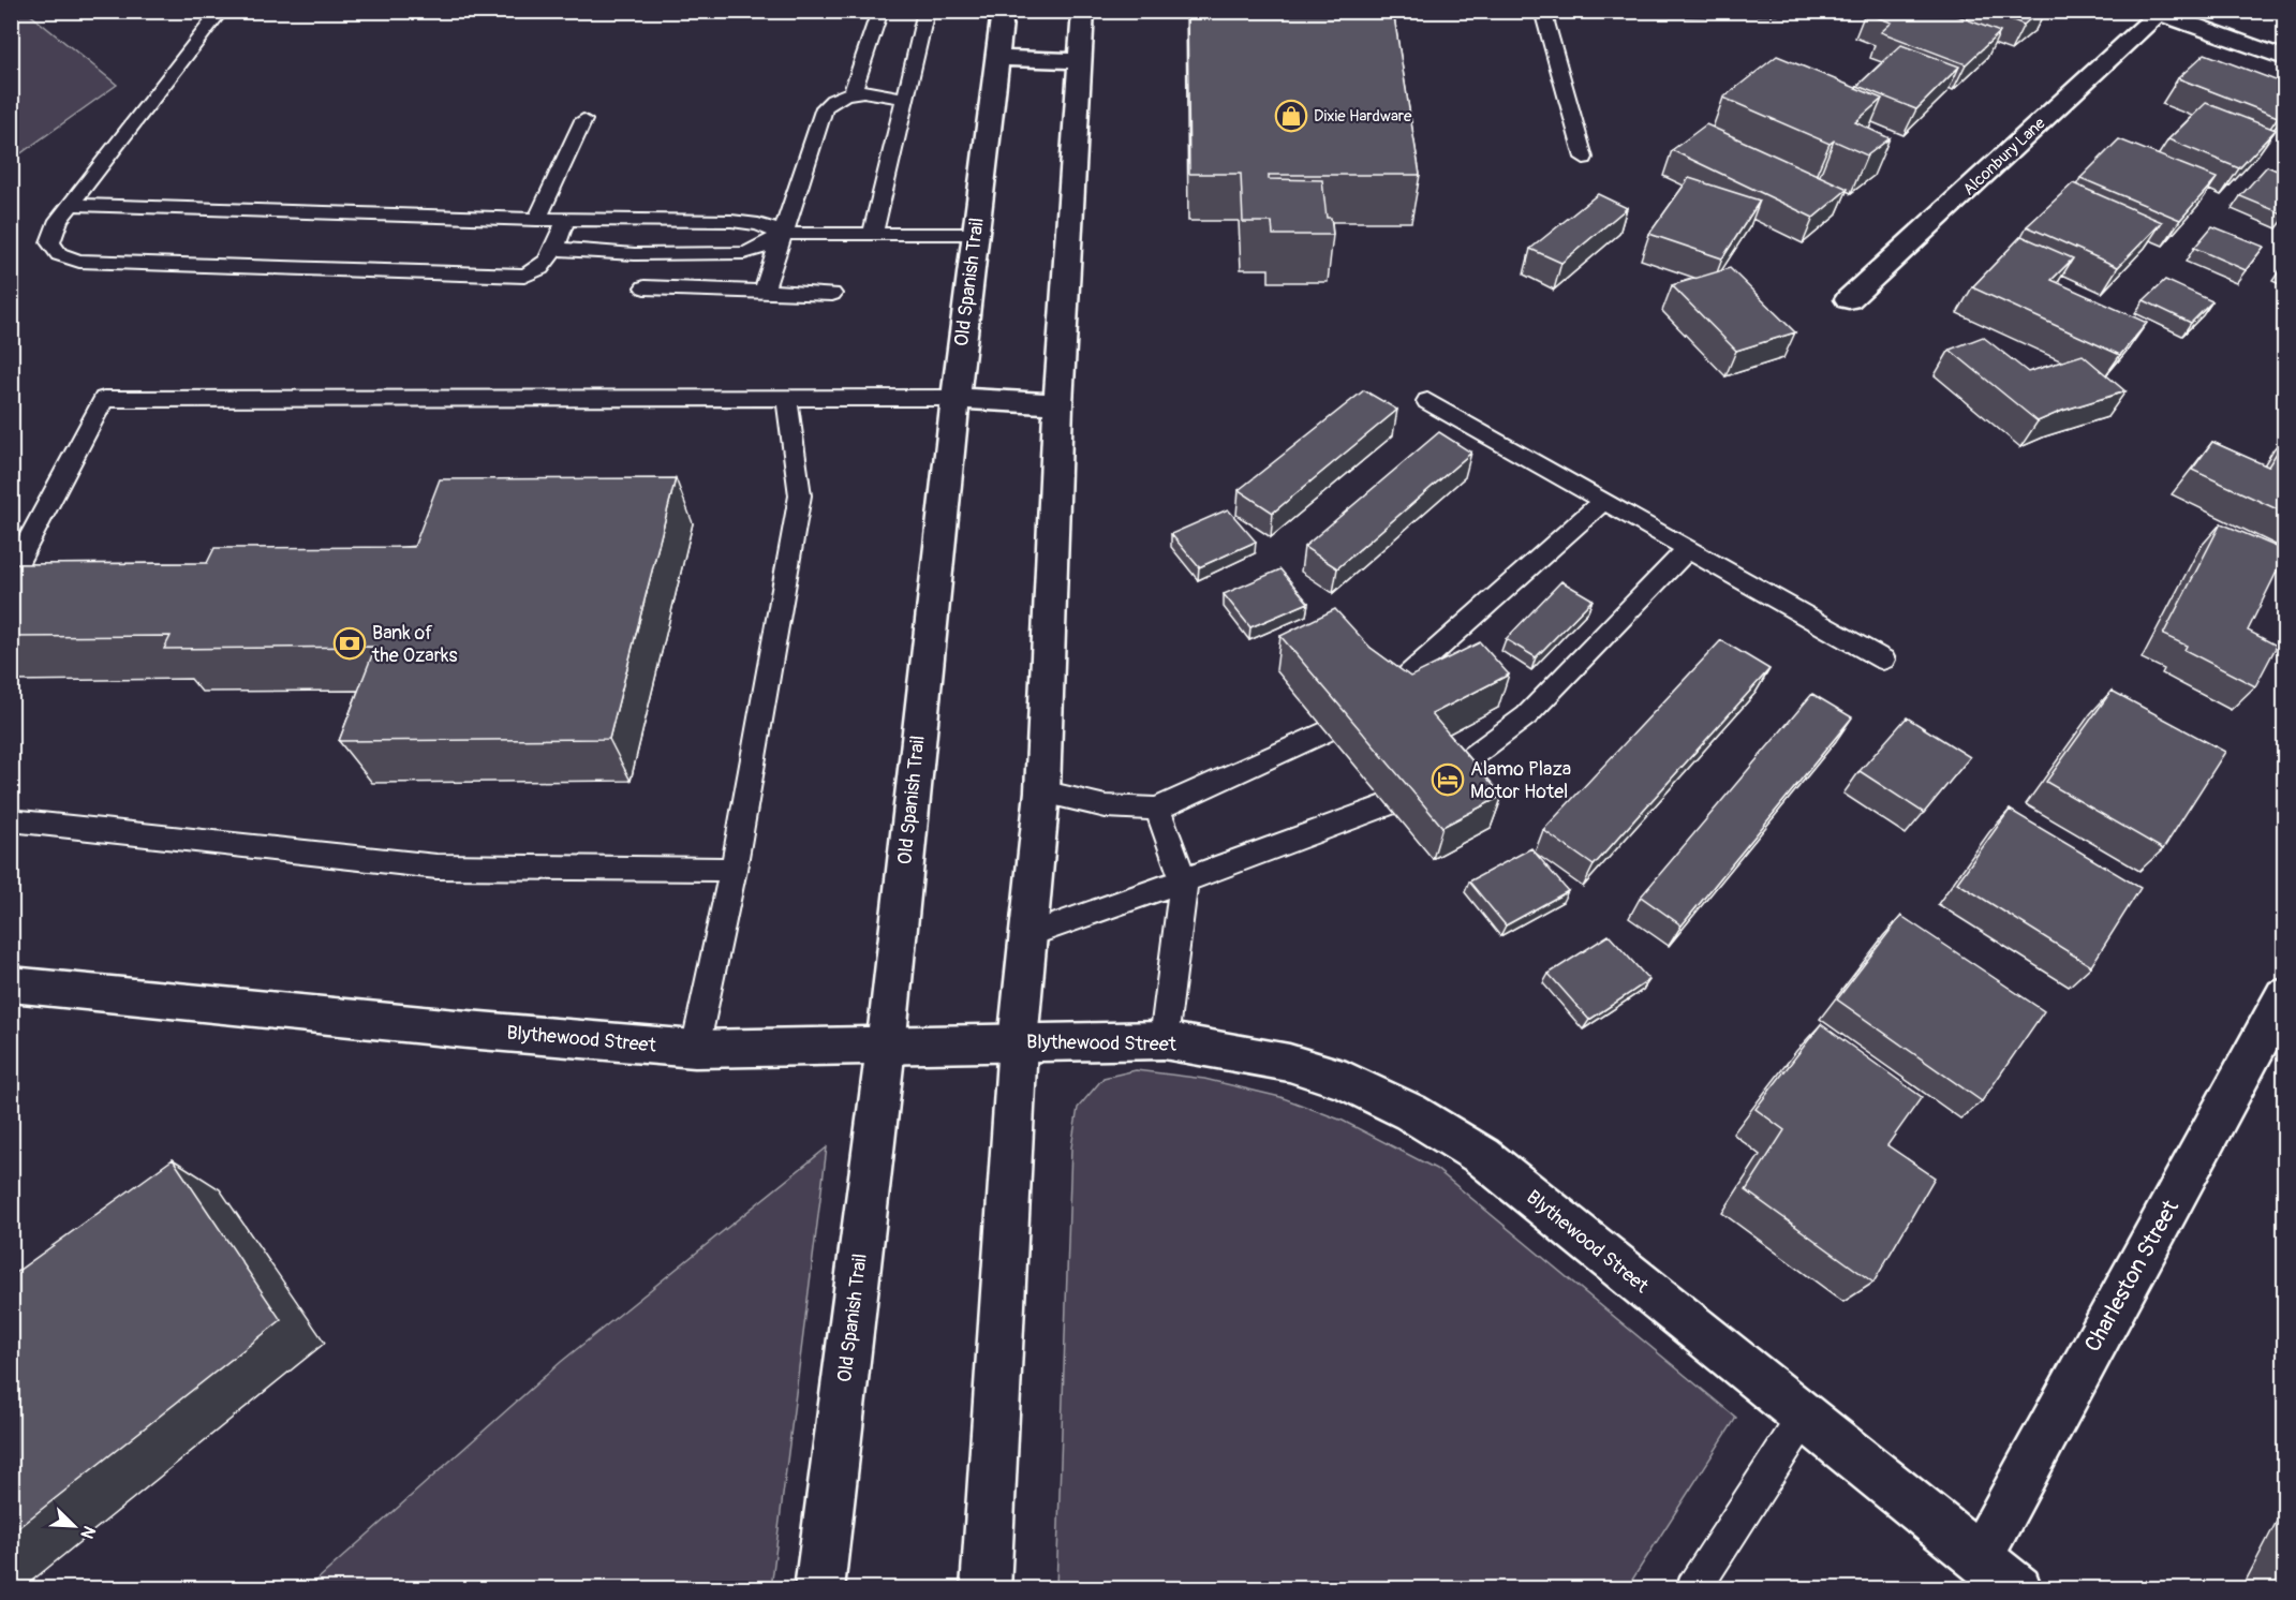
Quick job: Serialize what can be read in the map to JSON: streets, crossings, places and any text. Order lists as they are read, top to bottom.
{
  "streets": {
    "main road": [
      "Alconbury Lane",
      "Old Spanish Trail",
      "Blythewood Street",
      "Charleston Street"
    ]
  },
  "crossings": [
    ["Old Spanish Trail", "Blythewood Street"],
    ["Blythewood Street", "Charleston Street"]
  ],
  "places": {
    "shop": ["Dixie Hardware"],
    "bank": ["Bank of the Ozarks"],
    "hotel": ["Alamo Plaza Motor Hotel"]
  },
  "north": "bottom right"
}
